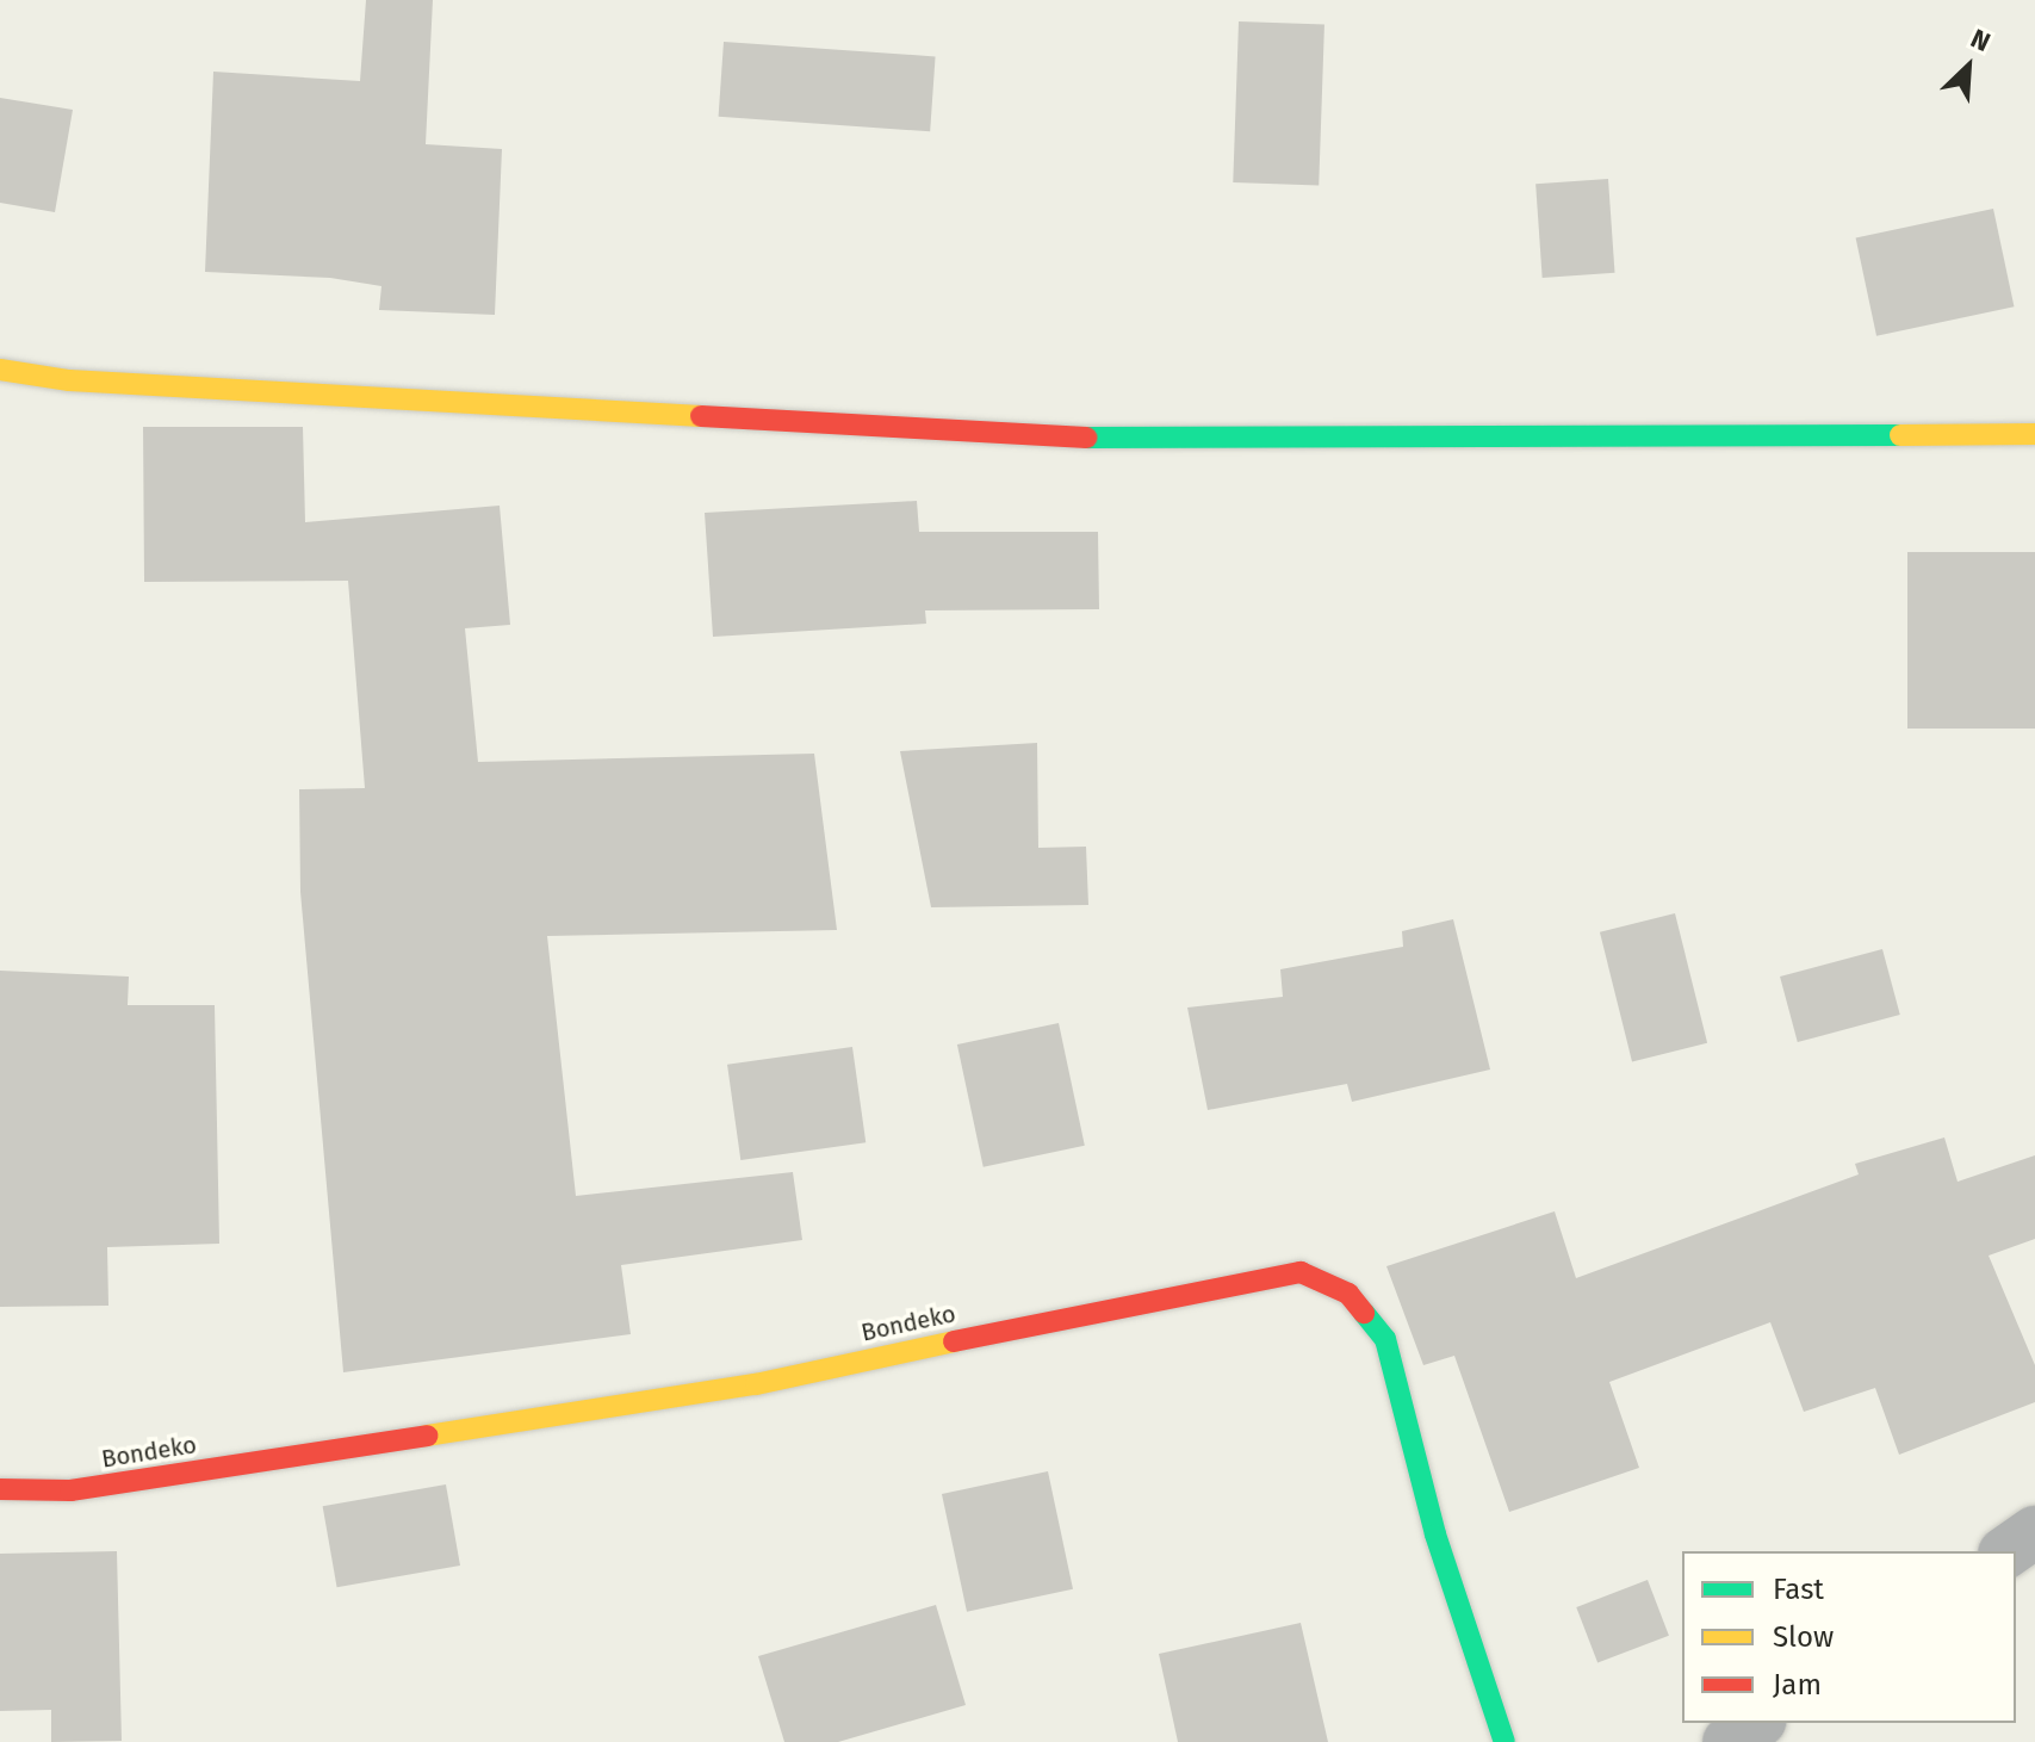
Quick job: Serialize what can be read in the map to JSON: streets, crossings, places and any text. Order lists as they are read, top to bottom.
{
  "streets": {
    "street": ["Bondeko"]
  },
  "legend": ["Fast", "Slow", "Jam"],
  "north": "top right"
}
